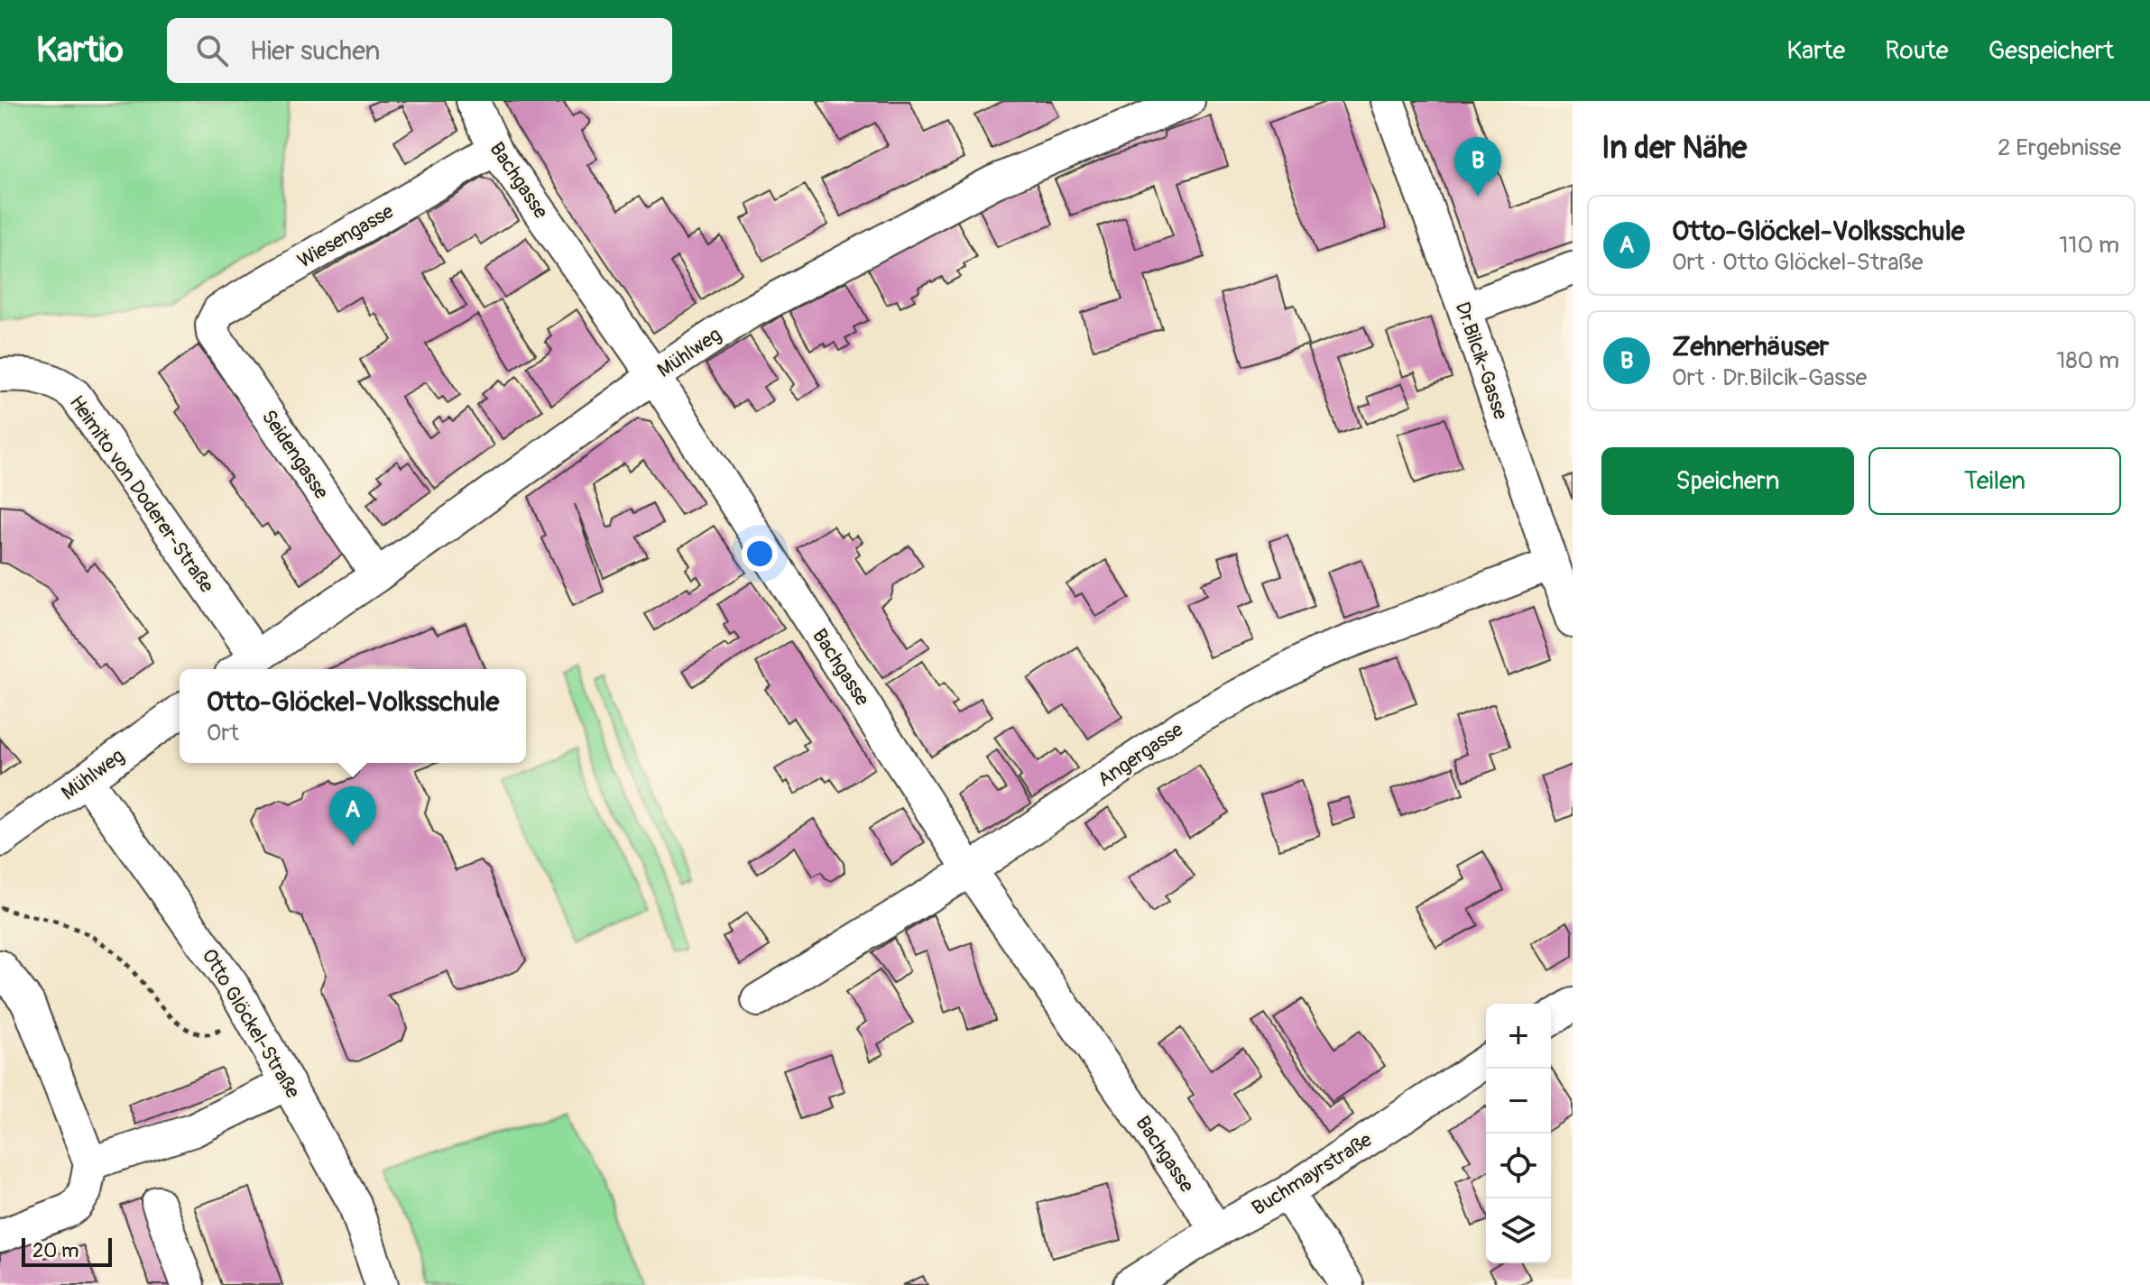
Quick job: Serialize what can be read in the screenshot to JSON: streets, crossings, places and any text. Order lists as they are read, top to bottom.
{
  "streets": {
    "street": [
      "Bachgasse",
      "Wiesengasse",
      "Mühlweg",
      "Dr.Bilcik-Gasse",
      "Seidengasse",
      "Heimito von Doderer-Straße",
      "Angergasse",
      "Otto Glöckel-Straße",
      "Buchmayrstraße"
    ]
  },
  "crossings": [
    ["Bachgasse", "Wiesengasse"],
    ["Bachgasse", "Mühlweg"],
    ["Bachgasse", "Angergasse"],
    ["Bachgasse", "Buchmayrstraße"],
    ["Wiesengasse", "Seidengasse"],
    ["Mühlweg", "Seidengasse"],
    ["Mühlweg", "Heimito von Doderer-Straße"],
    ["Mühlweg", "Otto Glöckel-Straße"],
    ["Dr.Bilcik-Gasse", "Angergasse"]
  ],
  "scale_bar": "20 m",
  "page": {
    "header": "Kartio",
    "search": "Hier suchen",
    "nav": ["Karte", "Route", "Gespeichert"],
    "heading": ["In der Nähe", "2 Ergebnisse"],
    "pins": ["B", "A"],
    "list": [
      {
        "mark": "A",
        "name": "Otto-Glöckel-Volksschule",
        "note": "Ort · Otto Glöckel-Straße",
        "value": "110 m"
      },
      {
        "mark": "B",
        "name": "Zehnerhäuser",
        "note": "Ort · Dr.Bilcik-Gasse",
        "value": "180 m"
      }
    ],
    "buttons": ["Speichern", "Teilen"],
    "popup": ["Otto-Glöckel-Volksschule", "Ort"],
    "map_buttons": ["+", "−"],
    "scale": "20 m"
  }
}
